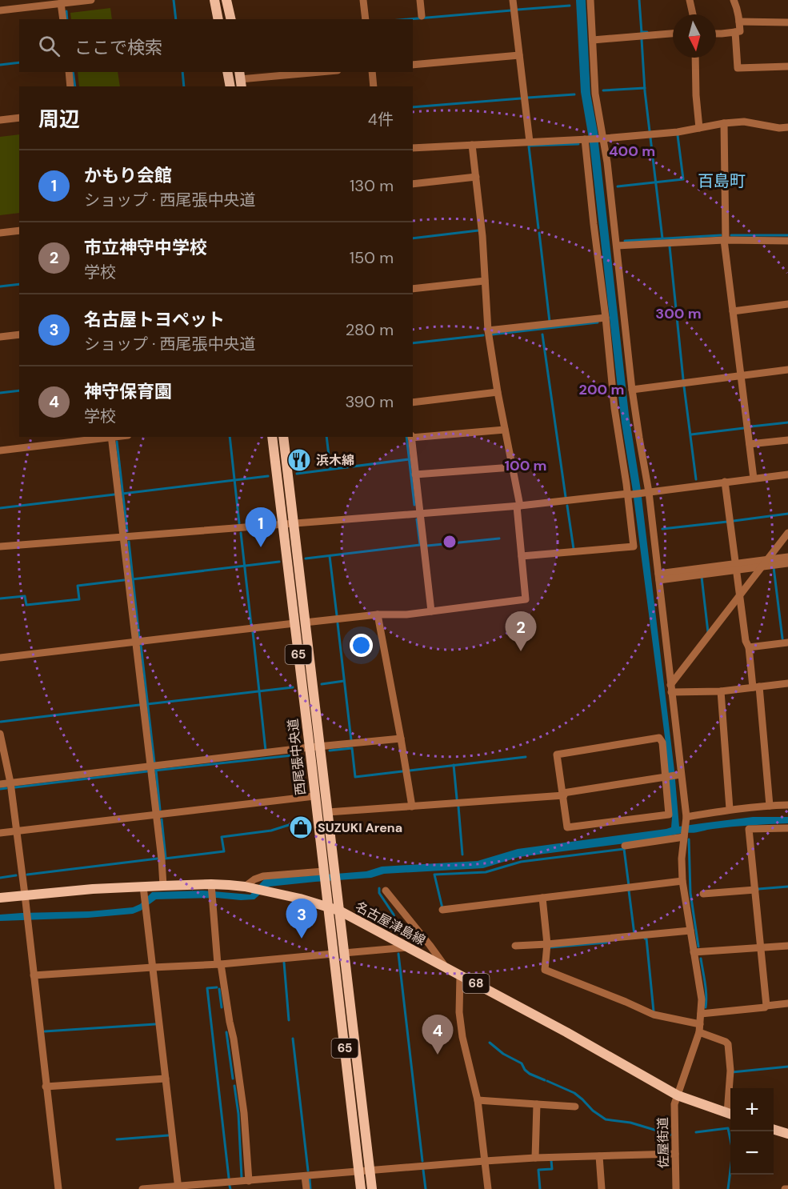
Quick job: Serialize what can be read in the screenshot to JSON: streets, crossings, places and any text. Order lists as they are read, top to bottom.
{
  "streets": {
    "main road": [
      "65",
      "西尾張中央道",
      "名古屋津島線",
      "68"
    ],
    "street": ["佐屋街道"]
  },
  "crossings": [
    ["西尾張中央道", "名古屋津島線"],
    ["名古屋津島線", "佐屋街道"]
  ],
  "districts": ["百島町"],
  "places": {
    "restaurant": ["浜木綿"],
    "shop": ["SUZUKI Arena"]
  },
  "north": "bottom",
  "page": {
    "search": "ここで検索",
    "heading": ["周辺", "4件"],
    "list": [
      {
        "mark": "1",
        "name": "かもり会館",
        "note": "ショップ · 西尾張中央道",
        "value": "130 m"
      },
      {
        "mark": "2",
        "name": "市立神守中学校",
        "note": "学校",
        "value": "150 m"
      },
      {
        "mark": "3",
        "name": "名古屋トヨペット",
        "note": "ショップ · 西尾張中央道",
        "value": "280 m"
      },
      {
        "mark": "4",
        "name": "神守保育園",
        "note": "学校",
        "value": "390 m"
      }
    ],
    "pins": [
      "1",
      "2",
      "3",
      "4"
    ],
    "map_buttons": ["+", "−"]
  },
  "rings": [
    "400 m",
    "300 m",
    "200 m",
    "100 m"
  ]
}
